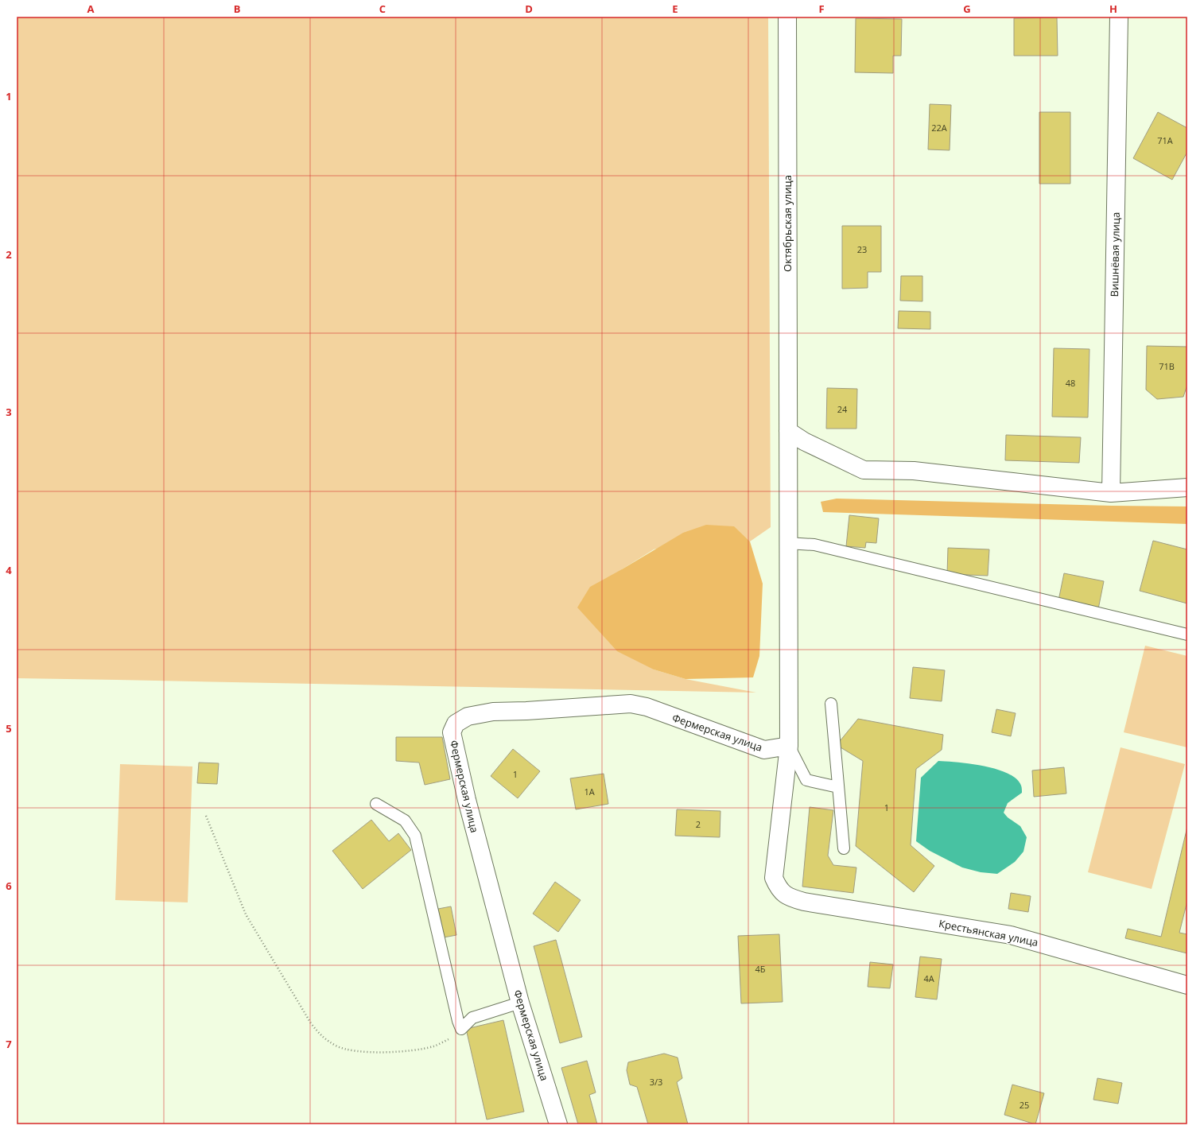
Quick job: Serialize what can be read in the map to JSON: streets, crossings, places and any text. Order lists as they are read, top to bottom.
{
  "streets": {
    "street": [
      "Октябрьская улица",
      "Вишнёвая улица",
      "Фермерская улица",
      "Крестьянская улица"
    ]
  },
  "crossings": [
    ["Октябрьская улица", "Фермерская улица"],
    ["Октябрьская улица", "Крестьянская улица"],
    ["Фермерская улица", "Крестьянская улица"]
  ],
  "house_numbers": [
    "22А",
    "71А",
    "23",
    "71В",
    "48",
    "24",
    "1",
    "1А",
    "1",
    "2",
    "4Б",
    "4А",
    "3/3",
    "25"
  ],
  "grid": {
    "columns": [
      "A",
      "B",
      "C",
      "D",
      "E",
      "F",
      "G",
      "H"
    ],
    "rows": [
      "1",
      "2",
      "3",
      "4",
      "5",
      "6",
      "7"
    ]
  }
}
